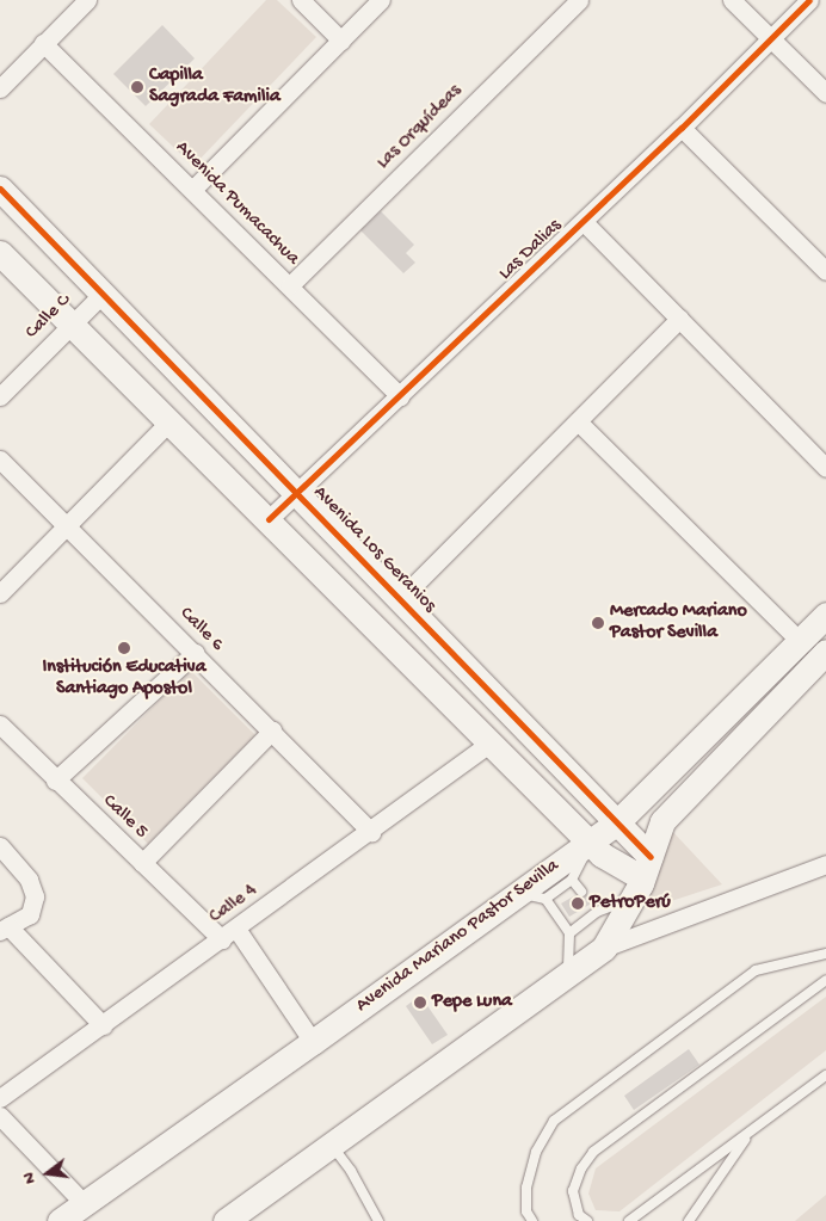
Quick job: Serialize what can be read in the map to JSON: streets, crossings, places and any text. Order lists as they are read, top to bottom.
{
  "streets": {
    "street": [
      "Las Orquídeas",
      "Avenida Pumacachua",
      "Las Dalias",
      "Calle C",
      "Avenida Los Geranios",
      "Calle 6",
      "Calle 5",
      "Calle 4",
      "Avenida Mariano Pastor Sevilla"
    ]
  },
  "crossings": [
    ["Las Orquídeas", "Avenida Pumacachua"],
    ["Avenida Pumacachua", "Las Dalias"],
    ["Las Dalias", "Avenida Los Geranios"],
    ["Calle C", "Avenida Los Geranios"],
    ["Avenida Los Geranios", "Avenida Mariano Pastor Sevilla"],
    ["Calle 6", "Calle 4"],
    ["Calle 5", "Calle 4"]
  ],
  "places": [
    "Capilla Sagrada Familia",
    "Mercado Mariano Pastor Sevilla",
    "Institución Educativa Santiago Apostol",
    "PetroPerú",
    "Pepe Luna"
  ],
  "north": "left"
}
